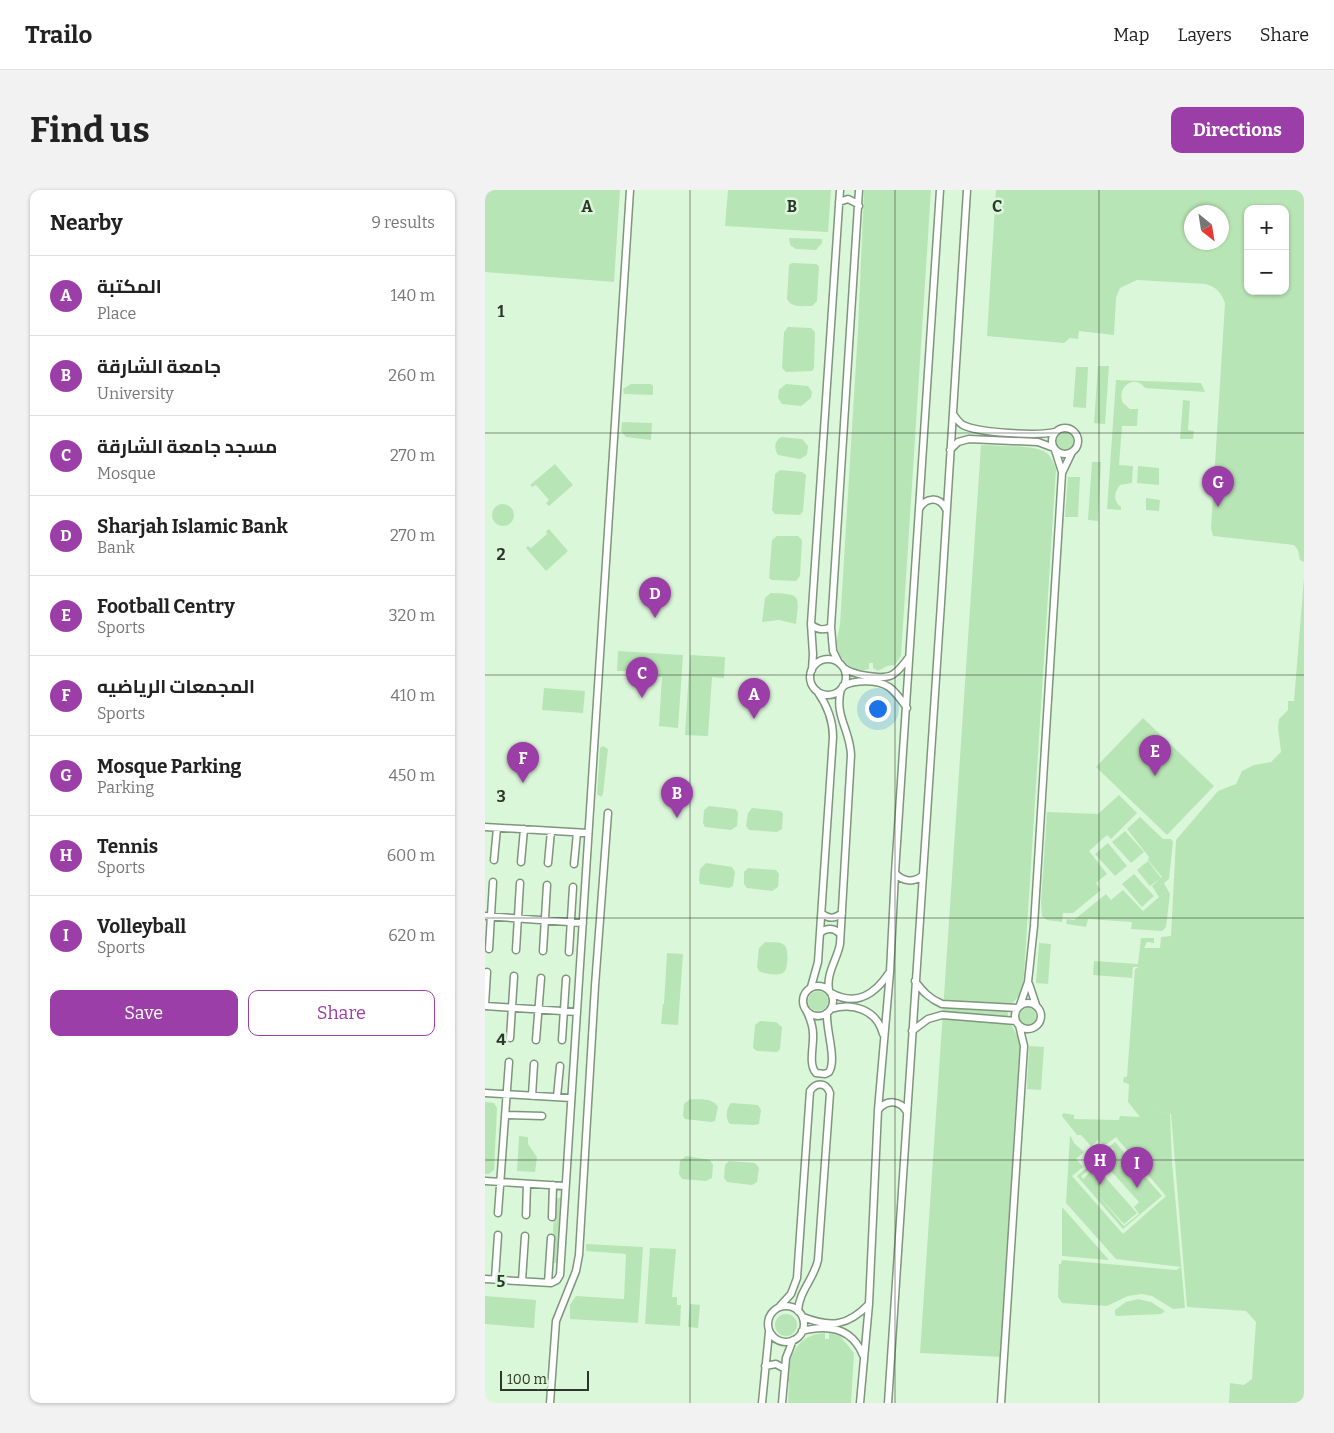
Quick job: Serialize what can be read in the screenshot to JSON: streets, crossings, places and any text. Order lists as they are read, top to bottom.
{
  "scale_bar": "100 m",
  "north": "bottom right",
  "page": {
    "header": "Trailo",
    "nav": ["Map", "Layers", "Share"],
    "buttons": [
      "Directions",
      ["Save", "Share"]
    ],
    "title": "Find us",
    "heading": ["Nearby", "9 results"],
    "map_buttons": ["+", "−"],
    "list": [
      {
        "mark": "A",
        "name": "المكتبة",
        "note": "Place",
        "value": "140 m"
      },
      {
        "mark": "B",
        "name": "جامعة الشارقة",
        "note": "University",
        "value": "260 m"
      },
      {
        "mark": "C",
        "name": "مسجد جامعة الشارقة",
        "note": "Mosque",
        "value": "270 m"
      },
      {
        "mark": "D",
        "name": "Sharjah Islamic Bank",
        "note": "Bank",
        "value": "270 m"
      },
      {
        "mark": "E",
        "name": "Football Centry",
        "note": "Sports",
        "value": "320 m"
      },
      {
        "mark": "F",
        "name": "المجمعات الرياضيه",
        "note": "Sports",
        "value": "410 m"
      },
      {
        "mark": "G",
        "name": "Mosque Parking",
        "note": "Parking",
        "value": "450 m"
      },
      {
        "mark": "H",
        "name": "Tennis",
        "note": "Sports",
        "value": "600 m"
      },
      {
        "mark": "I",
        "name": "Volleyball",
        "note": "Sports",
        "value": "620 m"
      }
    ],
    "pins": [
      "G",
      "D",
      "C",
      "A",
      "E",
      "F",
      "B",
      "H",
      "I"
    ],
    "scale": "100 m"
  },
  "grid": {
    "columns": ["A", "B", "C"],
    "rows": [
      "1",
      "2",
      "3",
      "4",
      "5"
    ]
  }
}
